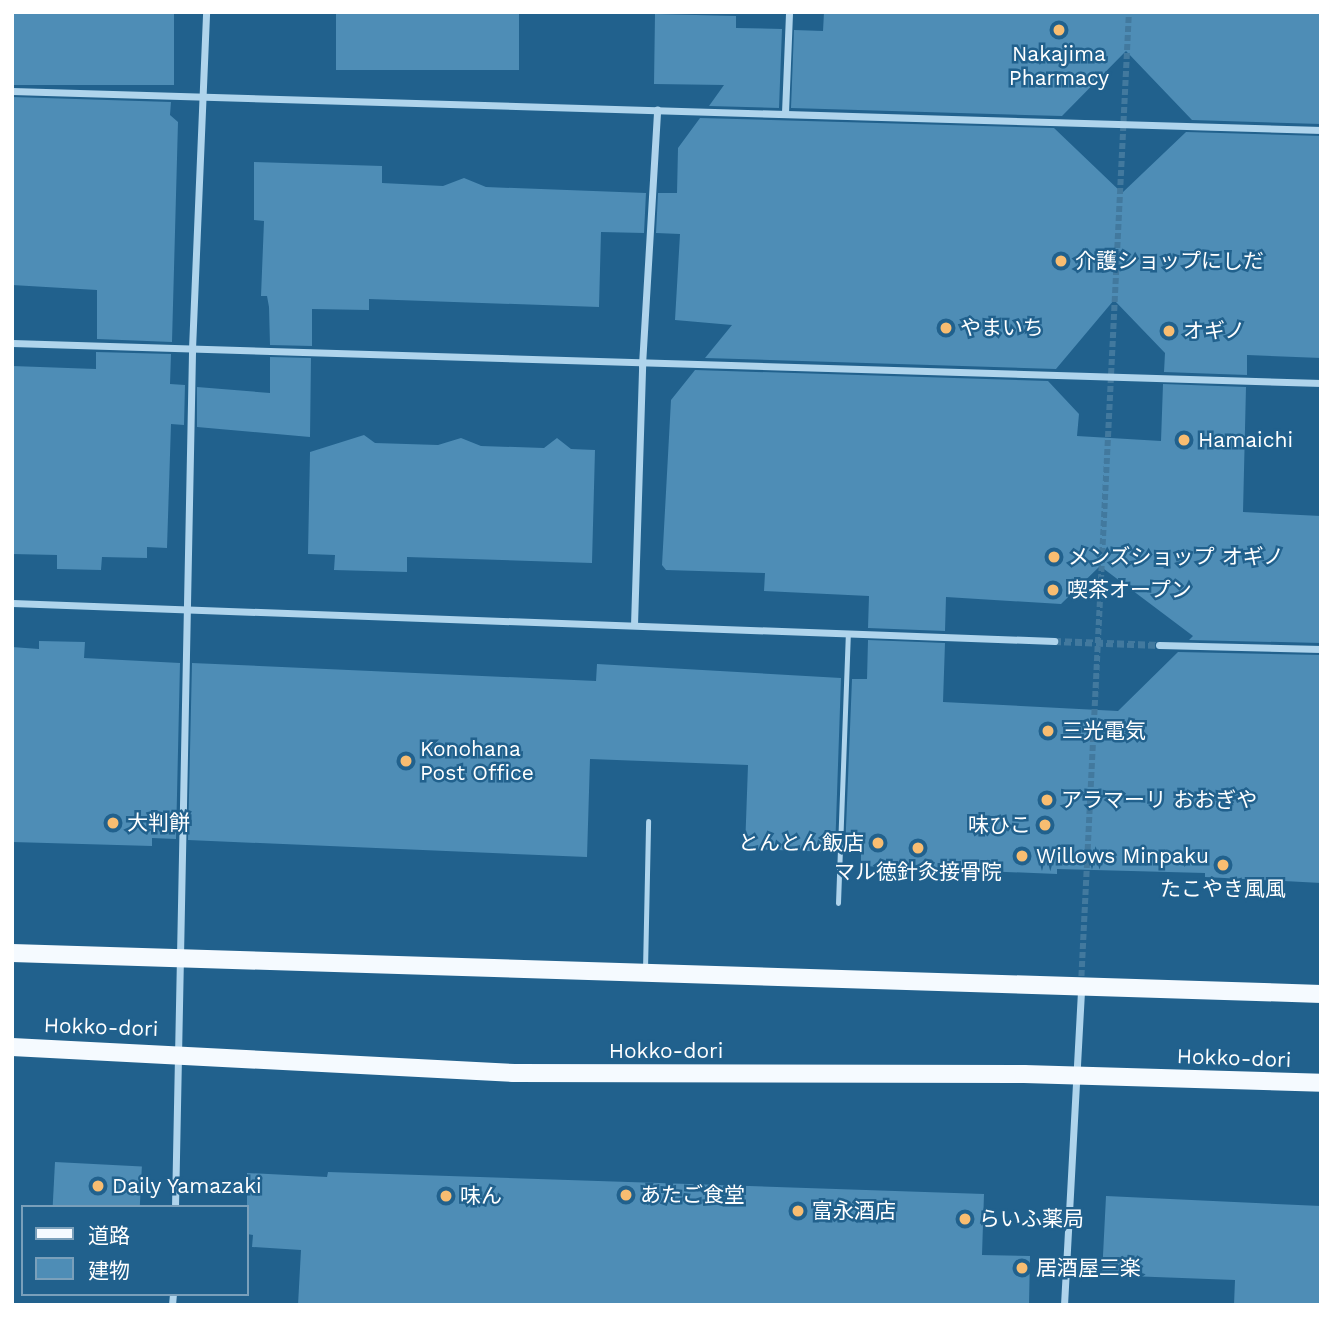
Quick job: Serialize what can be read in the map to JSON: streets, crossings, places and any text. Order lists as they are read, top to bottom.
{
  "streets": {
    "main road": ["Hokko-dori"]
  },
  "places": [
    "Nakajima Pharmacy",
    "介護ショップにしだ",
    "やまいち",
    "オギノ",
    "Hamaichi",
    "メンズショップ オギノ",
    "喫茶オープン",
    "三光電気",
    "Konohana Post Office",
    "アラマーリ おおぎや",
    "大判餅",
    "味ひこ",
    "とんとん飯店",
    "マル徳針灸接骨院",
    "Willows Minpaku",
    "たこやき風風",
    "Daily Yamazaki",
    "あたご食堂",
    "味ん",
    "富永酒店",
    "らいふ薬局",
    "居酒屋三楽"
  ],
  "legend": ["道路", "建物"]
}
